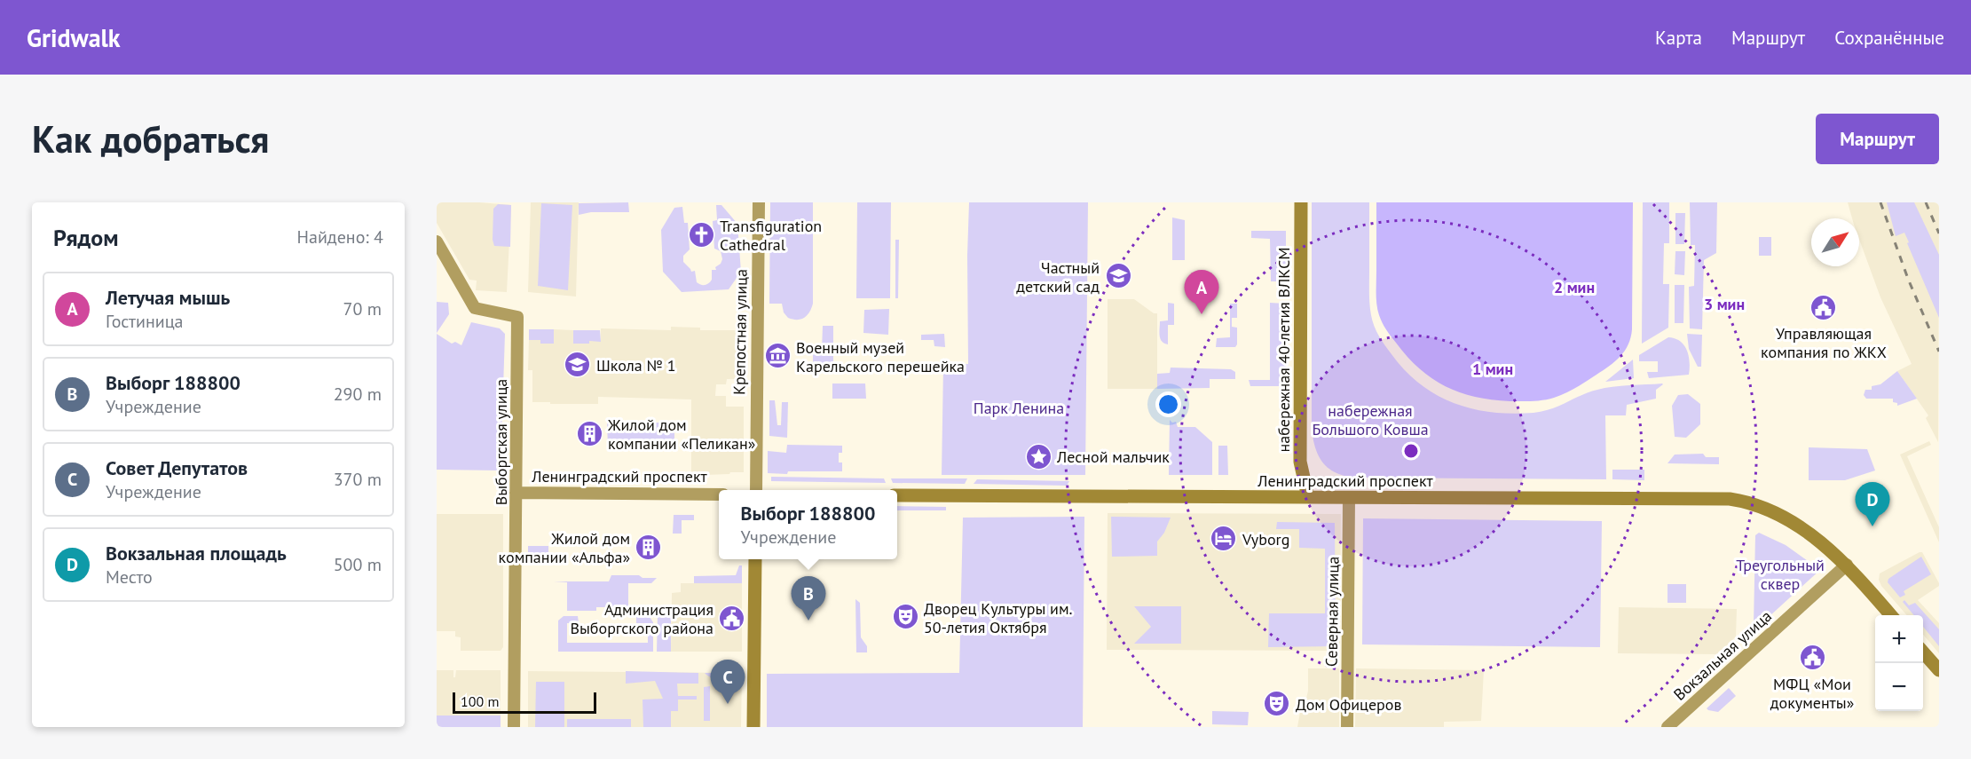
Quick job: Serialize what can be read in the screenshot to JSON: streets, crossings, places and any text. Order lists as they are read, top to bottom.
{
  "streets": {
    "main road": ["набережная 40-летия ВЛКСМ", "Ленинградский проспект"],
    "street": [
      "Крепостная улица",
      "Выборгская улица",
      "Северная улица",
      "Вокзальная улица"
    ]
  },
  "crossings": [
    ["набережная 40-летия ВЛКСМ", "Ленинградский проспект"],
    ["Выборгская улица", "Ленинградский проспект"],
    ["Ленинградский проспект", "Северная улица"],
    ["Ленинградский проспект", "Вокзальная улица"]
  ],
  "parks": ["Парк Ленина", "набережная Большого Ковша", "Треугольный сквер"],
  "places": {
    "church": ["Transfiguration Cathedral"],
    "school or university": ["Частный детский сад", "Школа № 1"],
    "public building": ["Управляющая компания по ЖКХ", "Администрация Выборгского района", "МФЦ «Мои документы»"],
    "museum": ["Военный музей Карельского перешейка"],
    "building": ["Жилой дом компании «Пеликан»", "Жилой дом компании «Альфа»"],
    "place": ["Лесной мальчик"],
    "hotel": ["Vyborg"],
    "theatre": ["Дворец Культуры им. 50-летия Октября", "Дом Офицеров"]
  },
  "scale_bar": "100 m",
  "north": "top right",
  "page": {
    "header": "Gridwalk",
    "nav": ["Карта", "Маршрут", "Сохранённые"],
    "buttons": "Маршрут",
    "title": "Как добраться",
    "heading": ["Рядом", "Найдено: 4"],
    "pins": [
      "A",
      "D",
      "B",
      "C"
    ],
    "list": [
      {
        "mark": "A",
        "name": "Летучая мышь",
        "note": "Гостиница",
        "value": "70 m"
      },
      {
        "mark": "B",
        "name": "Выборг 188800",
        "note": "Учреждение",
        "value": "290 m"
      },
      {
        "mark": "C",
        "name": "Совет Депутатов",
        "note": "Учреждение",
        "value": "370 m"
      },
      {
        "mark": "D",
        "name": "Вокзальная площадь",
        "note": "Место",
        "value": "500 m"
      }
    ],
    "popup": ["Выборг 188800", "Учреждение"],
    "map_buttons": ["+", "−"],
    "scale": "100 m"
  },
  "rings": ["2 мин", "3 мин", "1 мин"]
}
